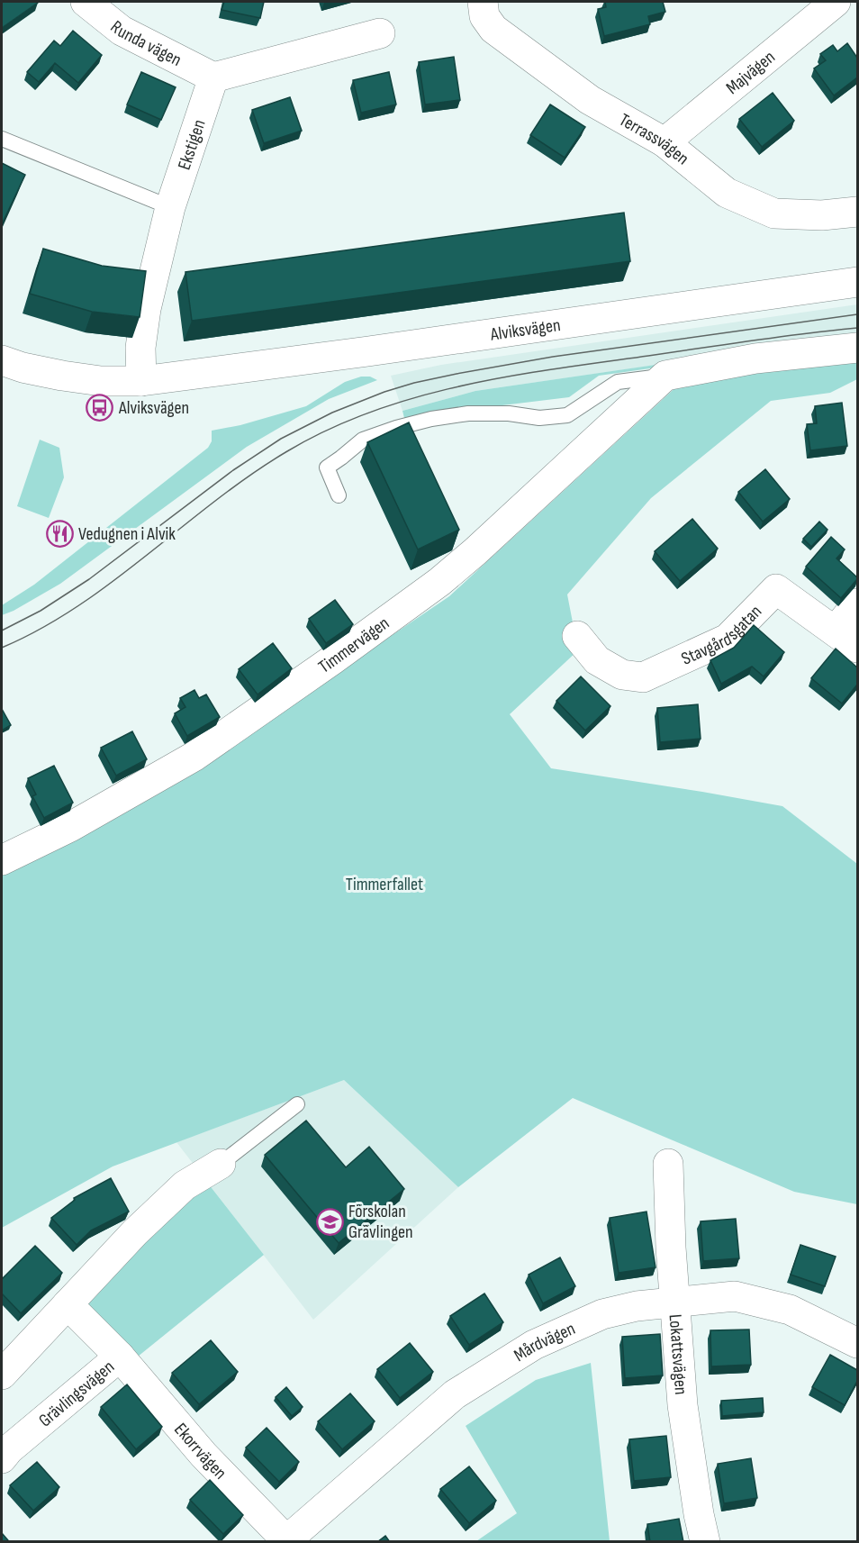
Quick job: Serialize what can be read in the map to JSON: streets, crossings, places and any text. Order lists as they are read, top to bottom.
{
  "streets": {
    "street": [
      "Runda vägen",
      "Majvägen",
      "Terrassvägen",
      "Ekstigen",
      "Alviksvägen",
      "Stavgårdsgatan",
      "Timmervägen",
      "Mårdvägen",
      "Lokattsvägen",
      "Grävlingsvägen",
      "Ekorrvägen"
    ]
  },
  "crossings": [
    ["Runda vägen", "Ekstigen"],
    ["Majvägen", "Terrassvägen"],
    ["Ekstigen", "Alviksvägen"],
    ["Mårdvägen", "Lokattsvägen"],
    ["Mårdvägen", "Ekorrvägen"],
    ["Grävlingsvägen", "Ekorrvägen"]
  ],
  "parks": ["Timmerfallet"],
  "places": {
    "bus stop": ["Alviksvägen"],
    "restaurant": ["Vedugnen i Alvik"],
    "school or university": ["Förskolan Grävlingen"]
  }
}
